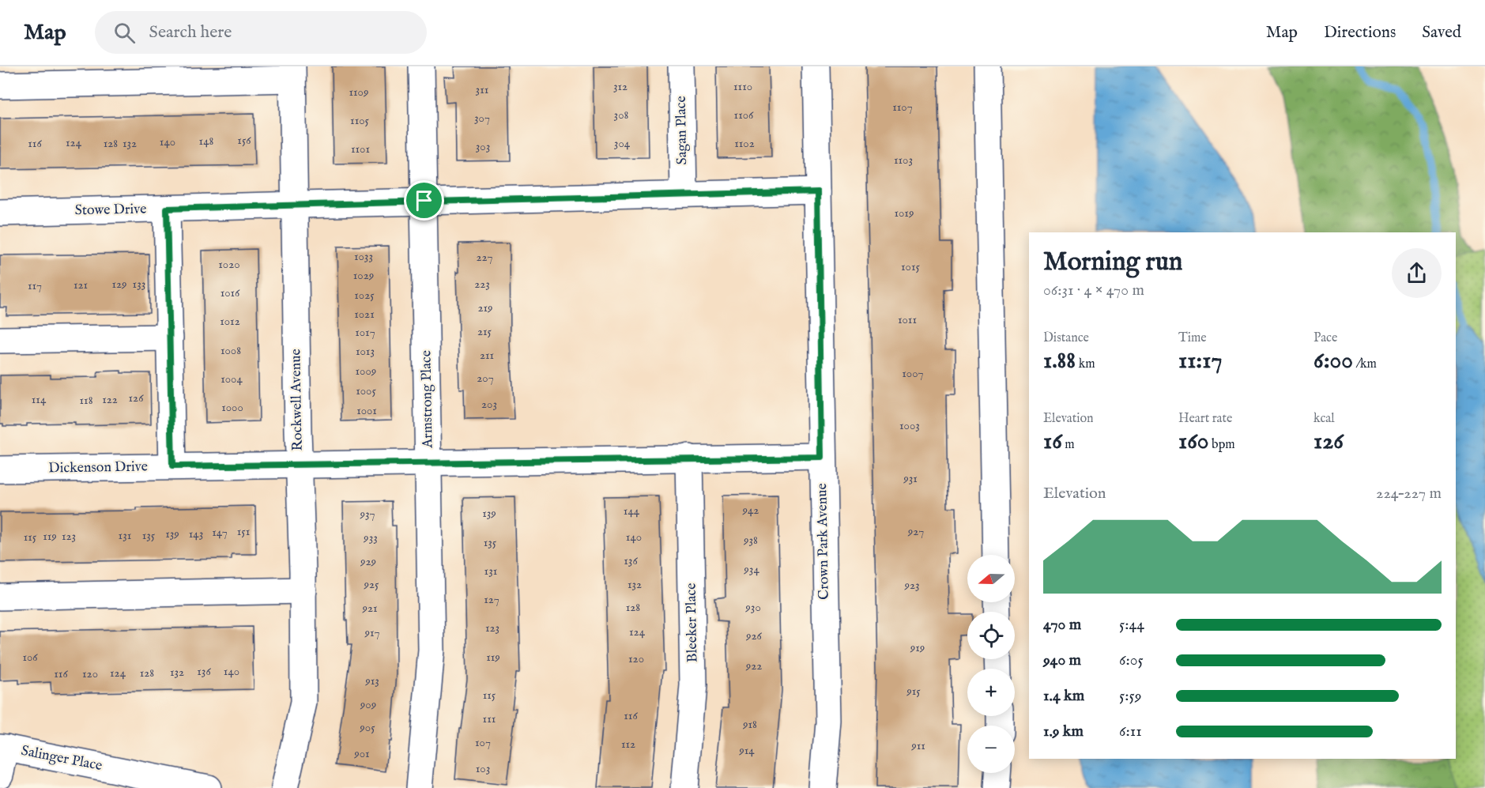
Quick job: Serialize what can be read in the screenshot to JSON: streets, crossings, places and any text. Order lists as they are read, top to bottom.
{
  "streets": {
    "street": [
      "Sagan Place",
      "Stowe Drive",
      "Armstrong Place",
      "Rockwell Avenue",
      "Dickenson Drive",
      "Crown Park Avenue",
      "Bleeker Place",
      "Salinger Place"
    ]
  },
  "crossings": [
    ["Sagan Place", "Stowe Drive"],
    ["Stowe Drive", "Armstrong Place"],
    ["Stowe Drive", "Rockwell Avenue"],
    ["Stowe Drive", "Crown Park Avenue"],
    ["Armstrong Place", "Dickenson Drive"],
    ["Rockwell Avenue", "Dickenson Drive"],
    ["Dickenson Drive", "Crown Park Avenue"],
    ["Dickenson Drive", "Bleeker Place"]
  ],
  "house_numbers": [
    "312",
    "1110",
    "311",
    "1109",
    "1107",
    "308",
    "1106",
    "307",
    "1105",
    "156",
    "148",
    "140",
    "124",
    "116",
    "128",
    "132",
    "304",
    "1102",
    "303",
    "1101",
    "1103",
    "1019",
    "1033",
    "227",
    "1020",
    "1015",
    "1029",
    "129",
    "133",
    "223",
    "121",
    "117",
    "1016",
    "1025",
    "219",
    "1021",
    "1011",
    "1012",
    "215",
    "1017",
    "1008",
    "1013",
    "211",
    "1009",
    "1007",
    "207",
    "1004",
    "1005",
    "126",
    "114",
    "122",
    "118",
    "203",
    "1000",
    "1001",
    "1003",
    "931",
    "942",
    "144",
    "139",
    "937",
    "151",
    "927",
    "147",
    "139",
    "143",
    "131",
    "135",
    "119",
    "123",
    "115",
    "140",
    "933",
    "938",
    "135",
    "136",
    "929",
    "934",
    "131",
    "925",
    "132",
    "923",
    "127",
    "128",
    "930",
    "921",
    "123",
    "124",
    "917",
    "926",
    "919",
    "106",
    "119",
    "120",
    "922",
    "136",
    "140",
    "132",
    "124",
    "128",
    "116",
    "120",
    "913",
    "915",
    "115",
    "909",
    "116",
    "111",
    "918",
    "905",
    "107",
    "112",
    "911",
    "914",
    "901",
    "103"
  ],
  "north": "left",
  "page": {
    "header": "Map",
    "search": "Search here",
    "nav": ["Map", "Directions", "Saved"],
    "heading": ["Morning run", "06:31 · 4 × 470 m"],
    "stats": [
      ["Distance", "1.88 km"],
      ["Time", "11:17"],
      ["Pace", "6:00 /km"],
      ["Elevation", "16 m"],
      ["Heart rate", "160 bpm"],
      ["kcal", "126"]
    ],
    "chart": ["Elevation", "224–227 m"],
    "map_buttons": ["+", "−"],
    "list": [
      {
        "name": "470 m",
        "note": "5:44"
      },
      {
        "name": "940 m",
        "note": "6:05"
      },
      {
        "name": "1.4 km",
        "note": "5:59"
      },
      {
        "name": "1.9 km",
        "note": "6:11"
      }
    ]
  }
}
